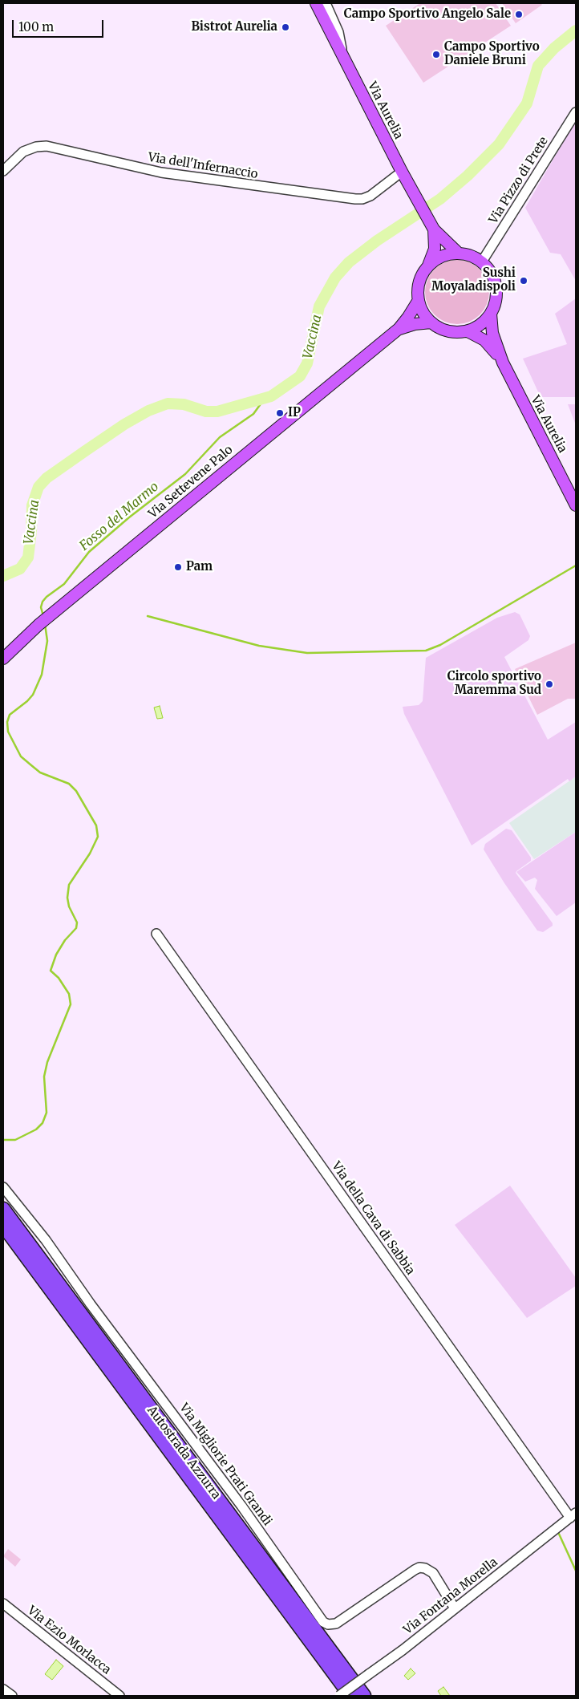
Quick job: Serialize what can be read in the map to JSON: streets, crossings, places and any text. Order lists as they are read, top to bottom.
{
  "streets": {
    "highway": ["Autostrada Azzurra"],
    "main road": ["Via Aurelia", "Via Settevene Palo"],
    "street": [
      "Via dell'Infernaccio",
      "Via Pizzo di Prete",
      "Via della Cava di Sabbia",
      "Via Migliorie Prati Grandi",
      "Via Fontana Morella",
      "Via Ezio Morlacca"
    ]
  },
  "crossings": [
    ["Via Aurelia", "Via dell'Infernaccio"],
    ["Via Aurelia", "Via Pizzo di Prete"],
    ["Via Aurelia", "Via Settevene Palo"],
    ["Via Pizzo di Prete", "Via Settevene Palo"],
    ["Via della Cava di Sabbia", "Via Fontana Morella"],
    ["Via Migliorie Prati Grandi", "Via Fontana Morella"]
  ],
  "water": ["Vaccina", "Fosso del Marmo"],
  "places": [
    "Campo Sportivo Angelo Sale",
    "Bistrot Aurelia",
    "Campo Sportivo Daniele Bruni",
    "Sushi Moyaladispoli",
    "IP",
    "Pam",
    "Circolo sportivo Maremma Sud"
  ],
  "scale_bar": "100 m"
}
